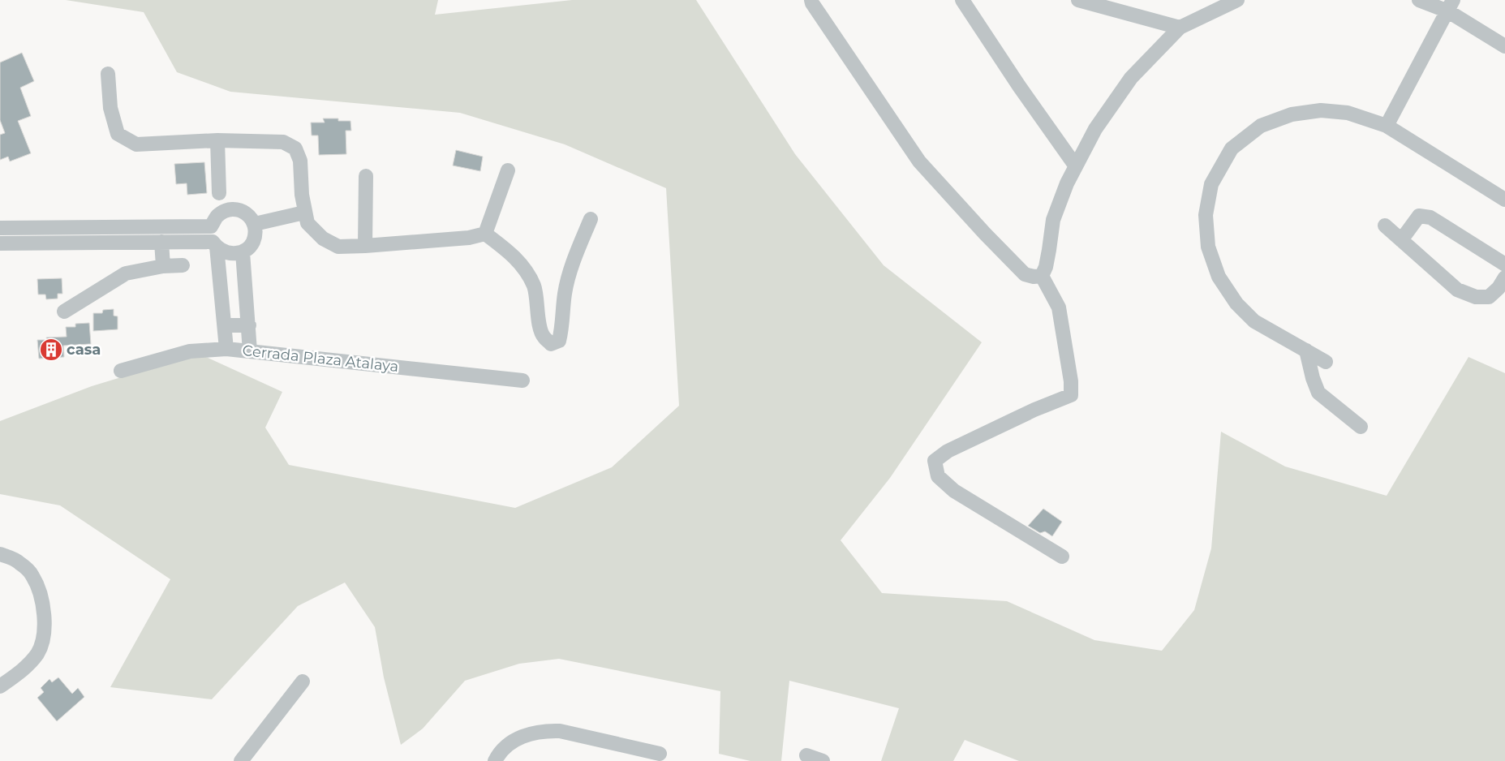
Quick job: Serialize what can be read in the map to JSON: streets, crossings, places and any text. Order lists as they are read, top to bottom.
{
  "streets": {
    "street": ["Cerrada Plaza Atalaya"]
  },
  "places": {
    "building": ["casa"]
  }
}
